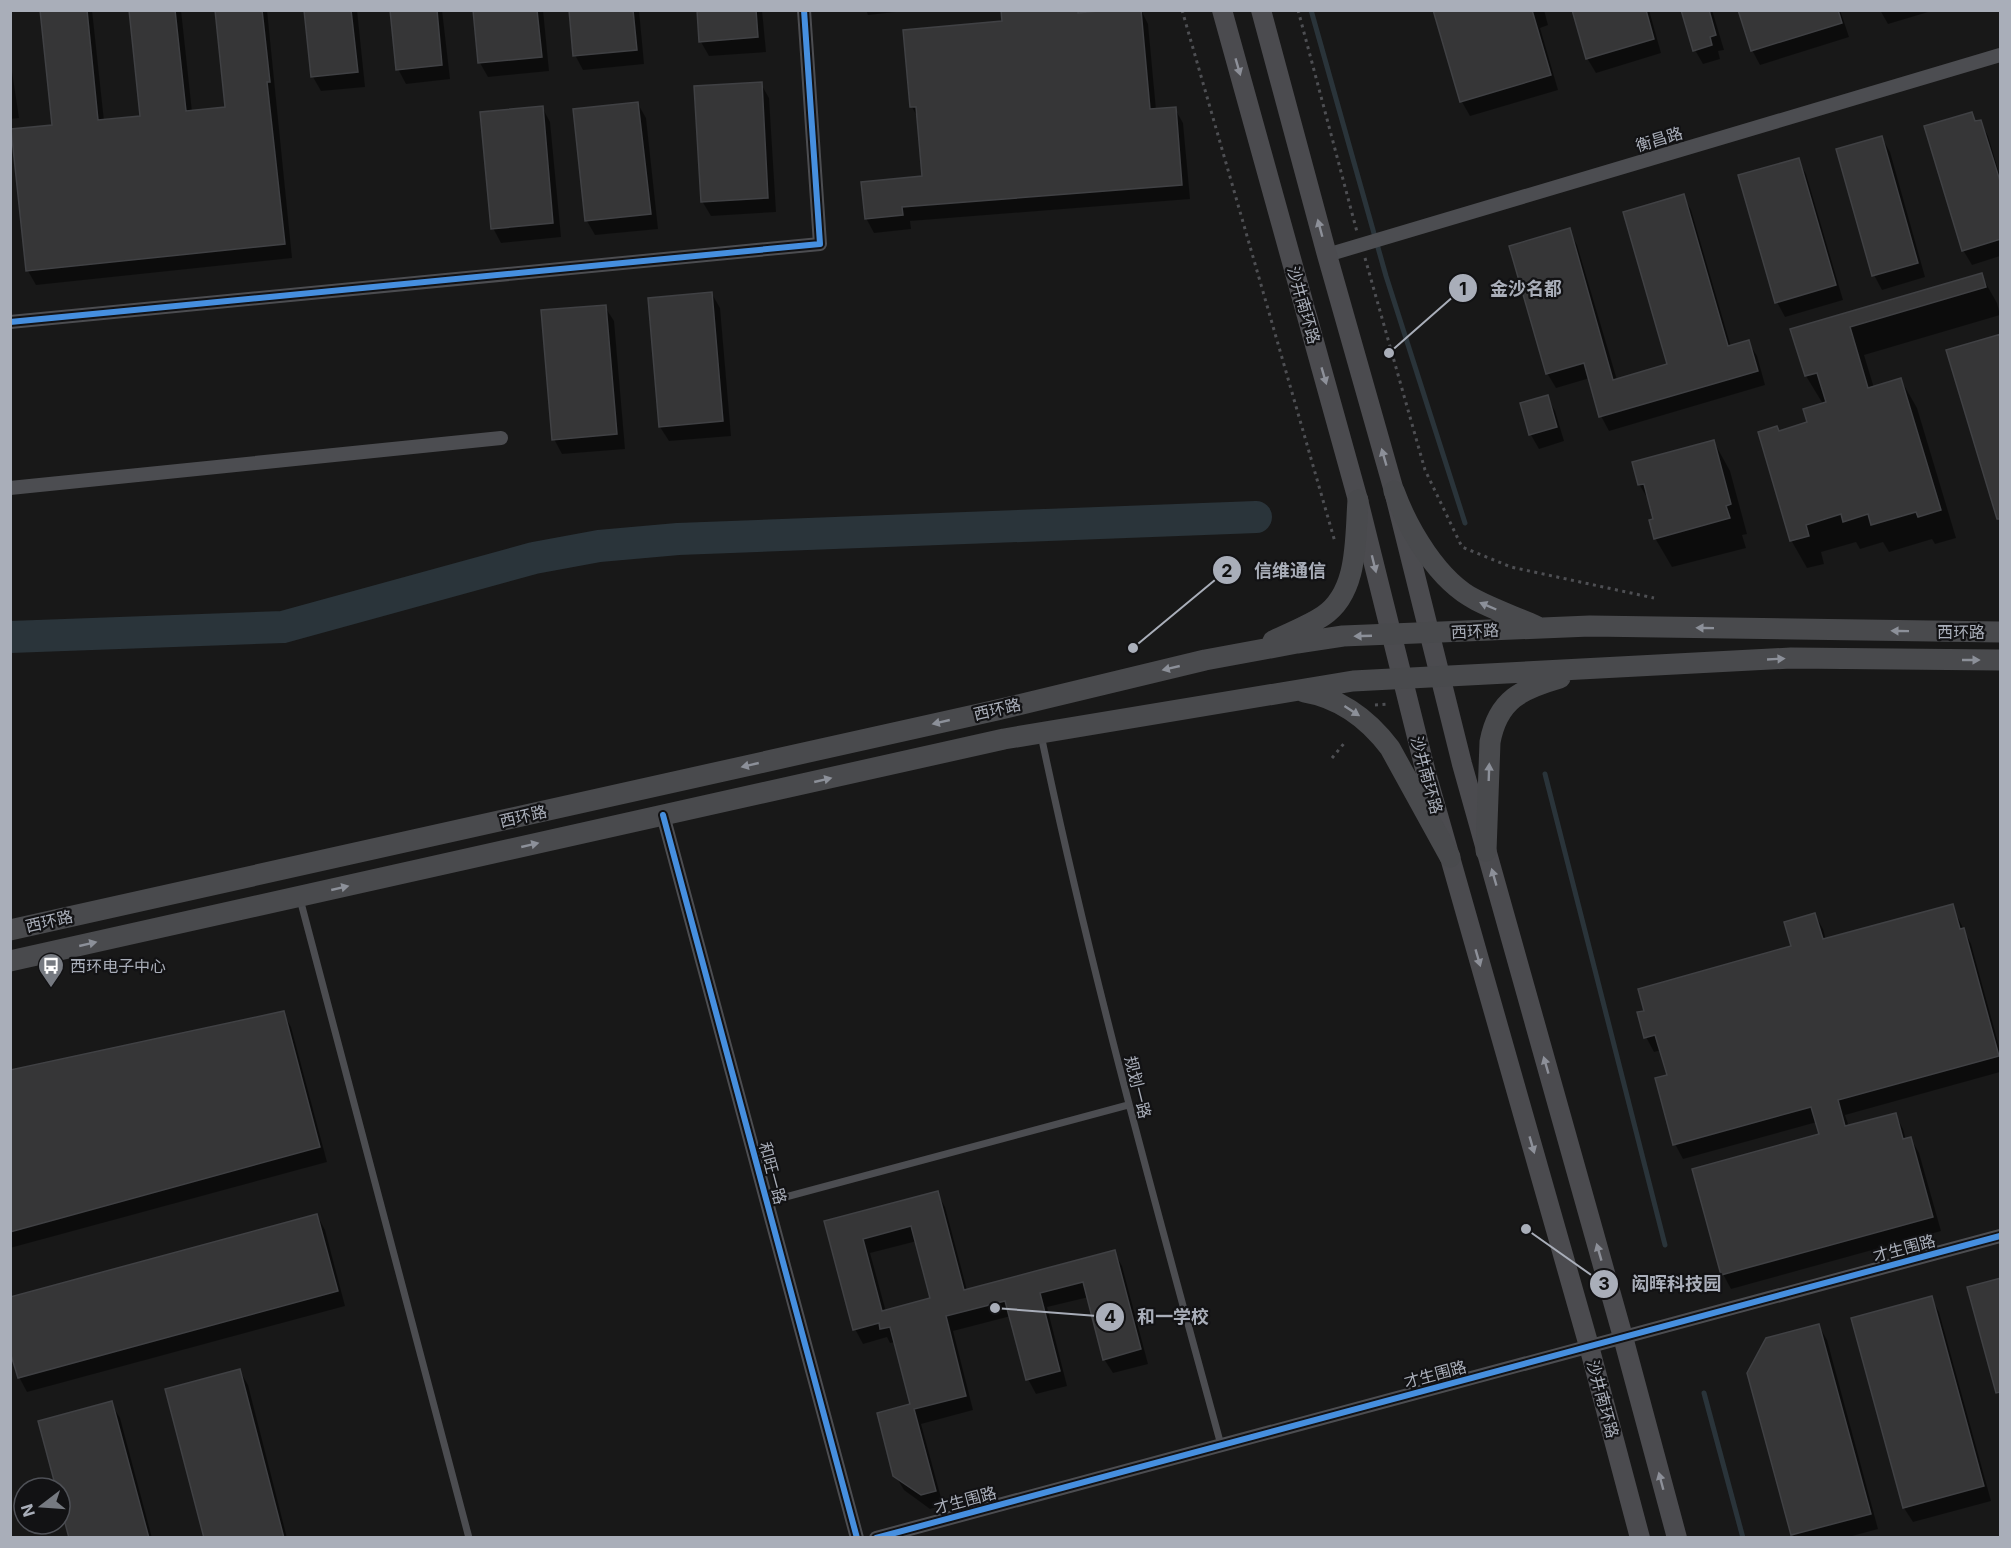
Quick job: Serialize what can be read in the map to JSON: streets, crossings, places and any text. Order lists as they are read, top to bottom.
{
  "streets": {
    "main road": ["沙井南环路", "西环路"],
    "street": ["衡昌路", "和旺一路", "才生围路"],
    "lane": ["规划一路"]
  },
  "crossings": [
    ["沙井南环路", "西环路"],
    ["沙井南环路", "才生围路"],
    ["西环路", "规划一路"],
    ["西环路", "和旺一路"],
    ["规划一路", "才生围路"]
  ],
  "places": {
    "other": [
      "金沙名都",
      "信维通信",
      "闳晖科技园",
      "和一学校"
    ],
    "bus stop": ["西环电子中心"]
  },
  "north": "left"
}
